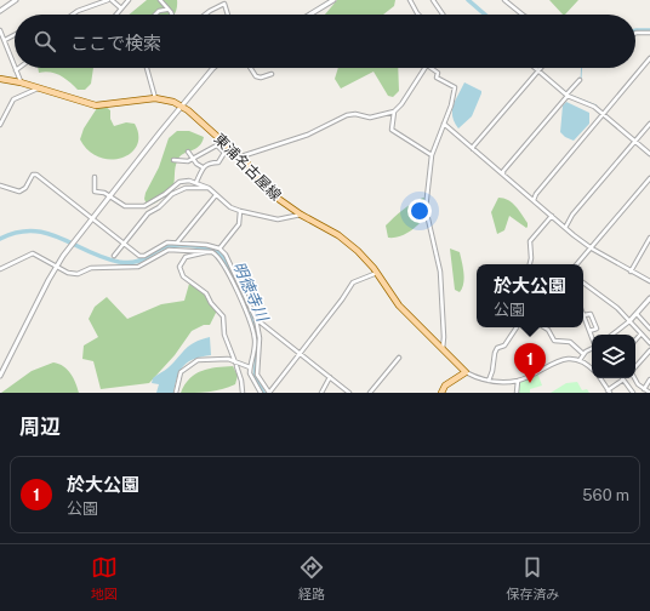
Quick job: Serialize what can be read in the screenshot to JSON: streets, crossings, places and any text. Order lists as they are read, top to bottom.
{
  "streets": {
    "main road": ["東浦名古屋線"]
  },
  "water": ["明徳寺川"],
  "page": {
    "search": "ここで検索",
    "popup": ["於大公園", "公園"],
    "pins": "1",
    "heading": "周辺",
    "list": [
      {
        "mark": "1",
        "name": "於大公園",
        "note": "公園",
        "value": "560 m"
      }
    ],
    "nav": ["地図", "経路", "保存済み"]
  }
}
